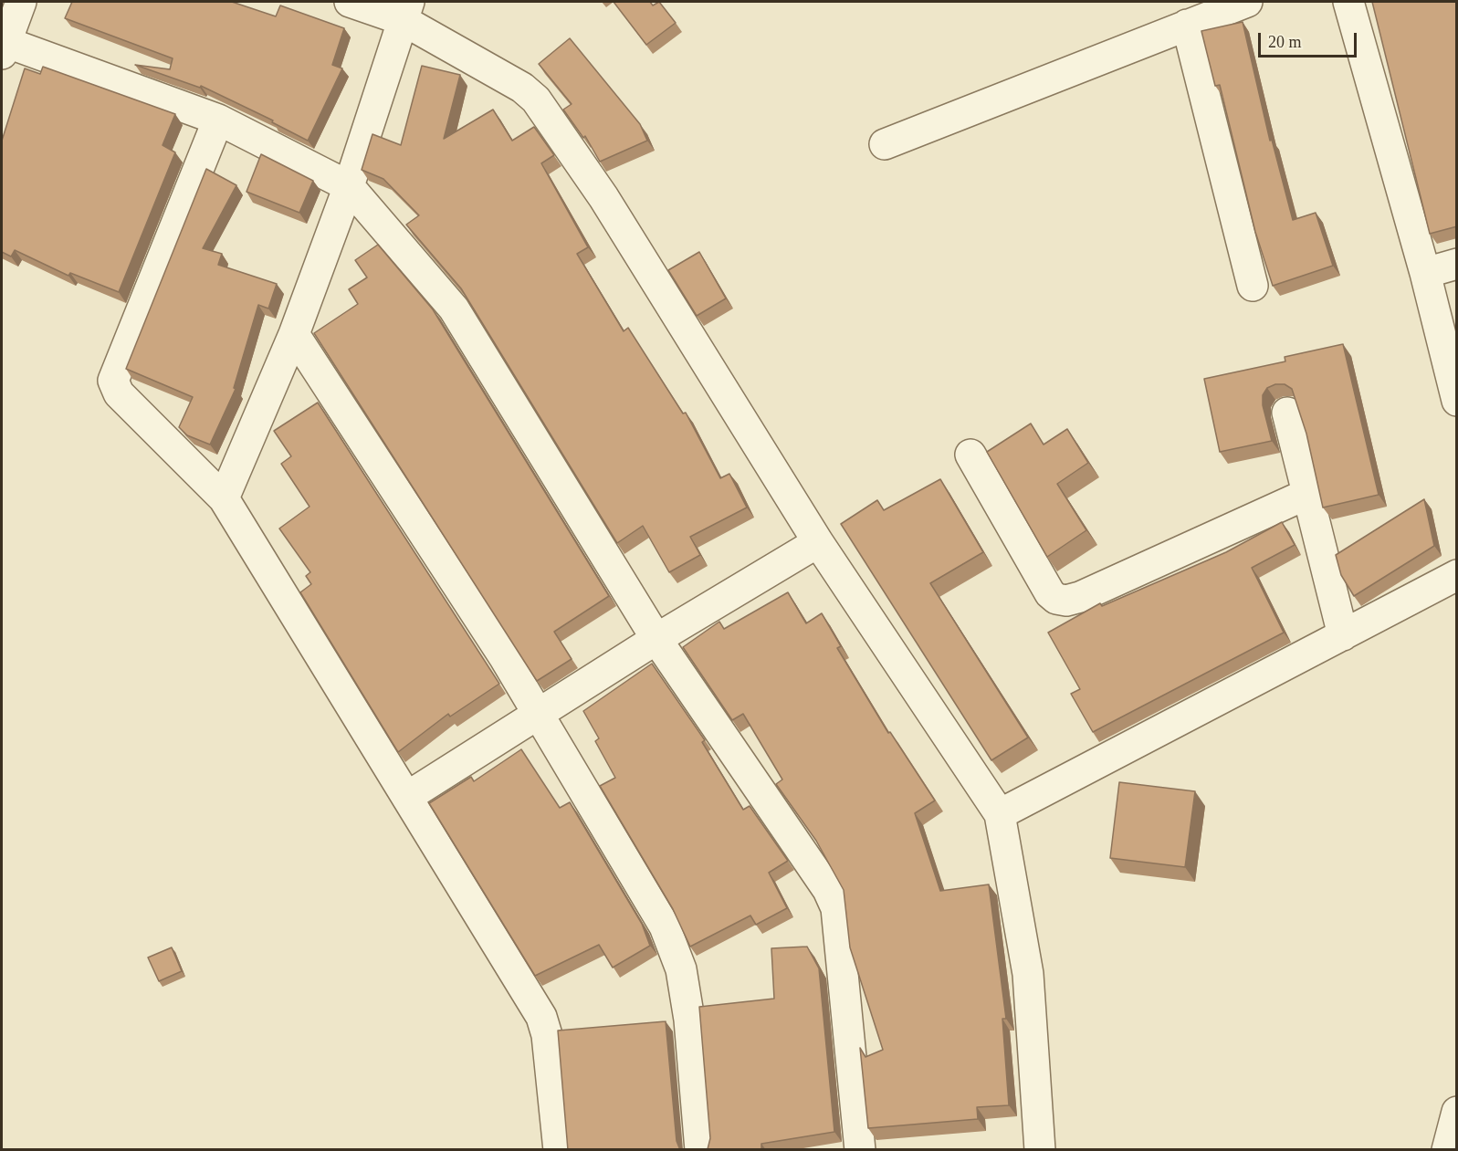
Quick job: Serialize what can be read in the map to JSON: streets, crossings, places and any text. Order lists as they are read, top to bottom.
{
  "scale_bar": "20 m"
}
